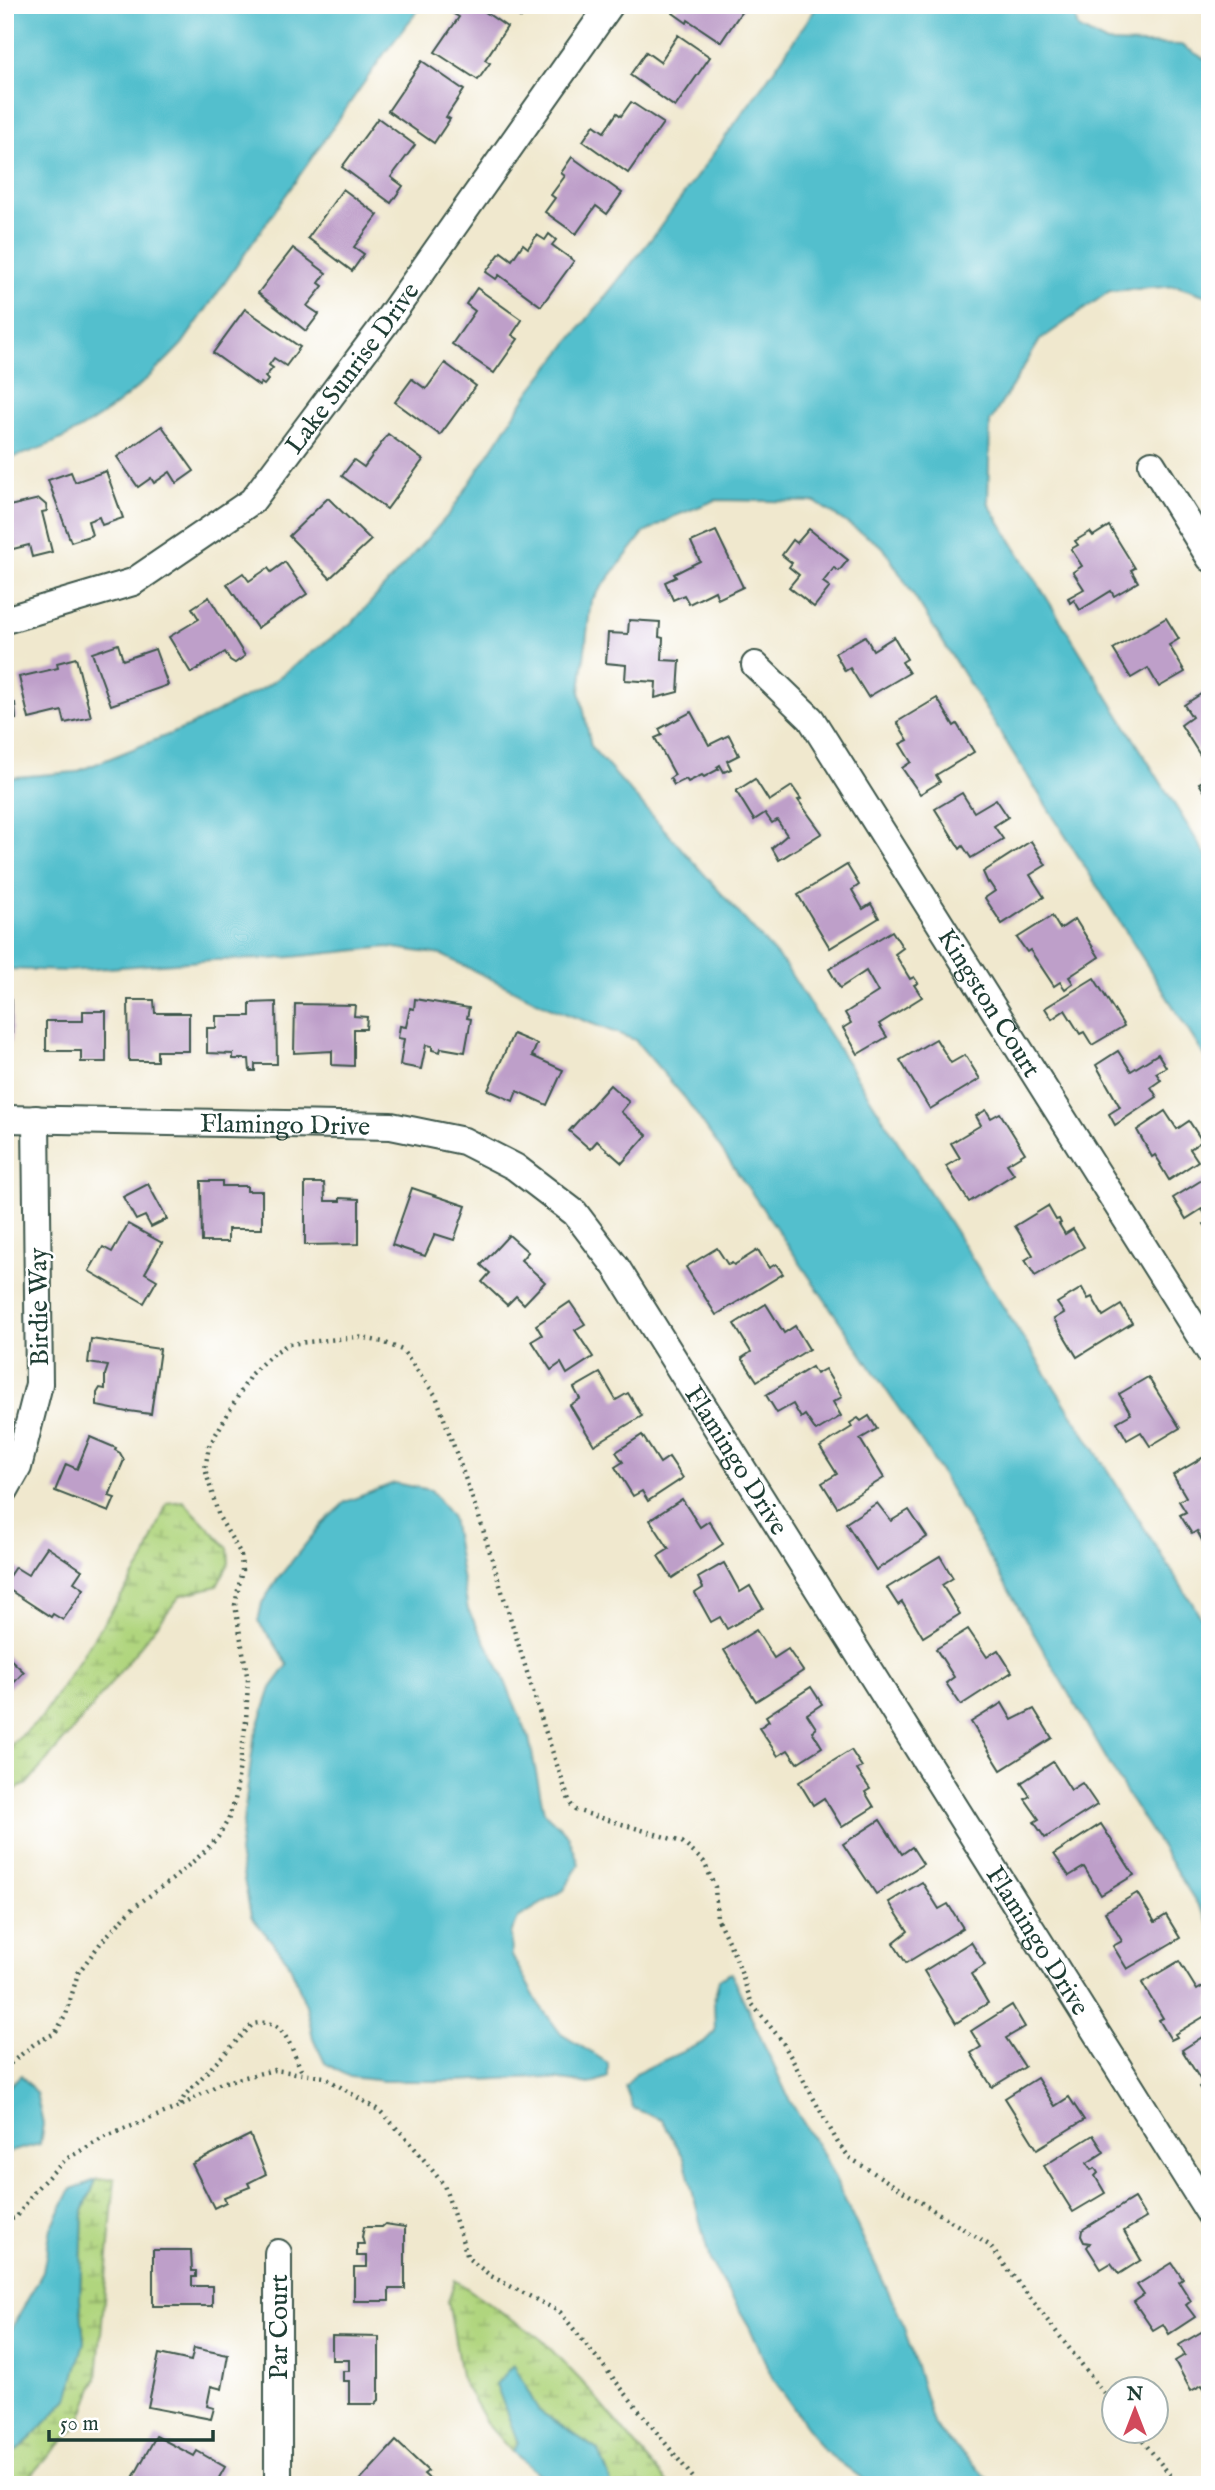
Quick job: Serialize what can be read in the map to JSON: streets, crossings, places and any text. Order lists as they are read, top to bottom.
{
  "streets": {
    "street": [
      "Lake Sunrise Drive",
      "Kingston Court",
      "Flamingo Drive",
      "Birdie Way",
      "Par Court"
    ]
  },
  "crossings": [
    ["Flamingo Drive", "Birdie Way"]
  ],
  "scale_bar": "50 m",
  "north": "top"
}
